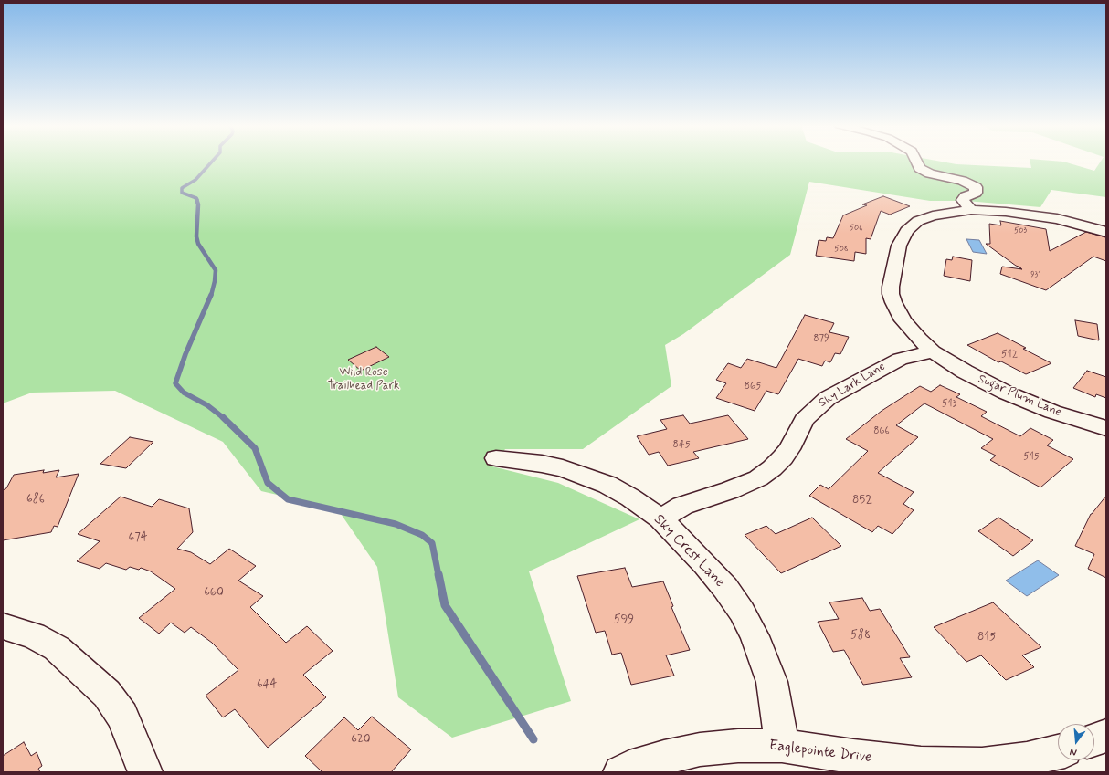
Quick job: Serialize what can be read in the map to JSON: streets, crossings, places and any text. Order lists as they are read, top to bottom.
{
  "streets": {
    "street": [
      "Sky Lark Lane",
      "Sugar Plum Lane",
      "Sky Crest Lane",
      "Eaglepointe Drive"
    ]
  },
  "crossings": [
    ["Sky Lark Lane", "Sugar Plum Lane"],
    ["Sky Lark Lane", "Sky Crest Lane"],
    ["Sky Crest Lane", "Eaglepointe Drive"]
  ],
  "parks": ["Wild Rose Trailhead Park"],
  "house_numbers": [
    "506",
    "503",
    "508",
    "931",
    "879",
    "512",
    "865",
    "513",
    "866",
    "845",
    "515",
    "686",
    "852",
    "674",
    "660",
    "599",
    "588",
    "815",
    "644",
    "620"
  ],
  "north": "bottom"
}
